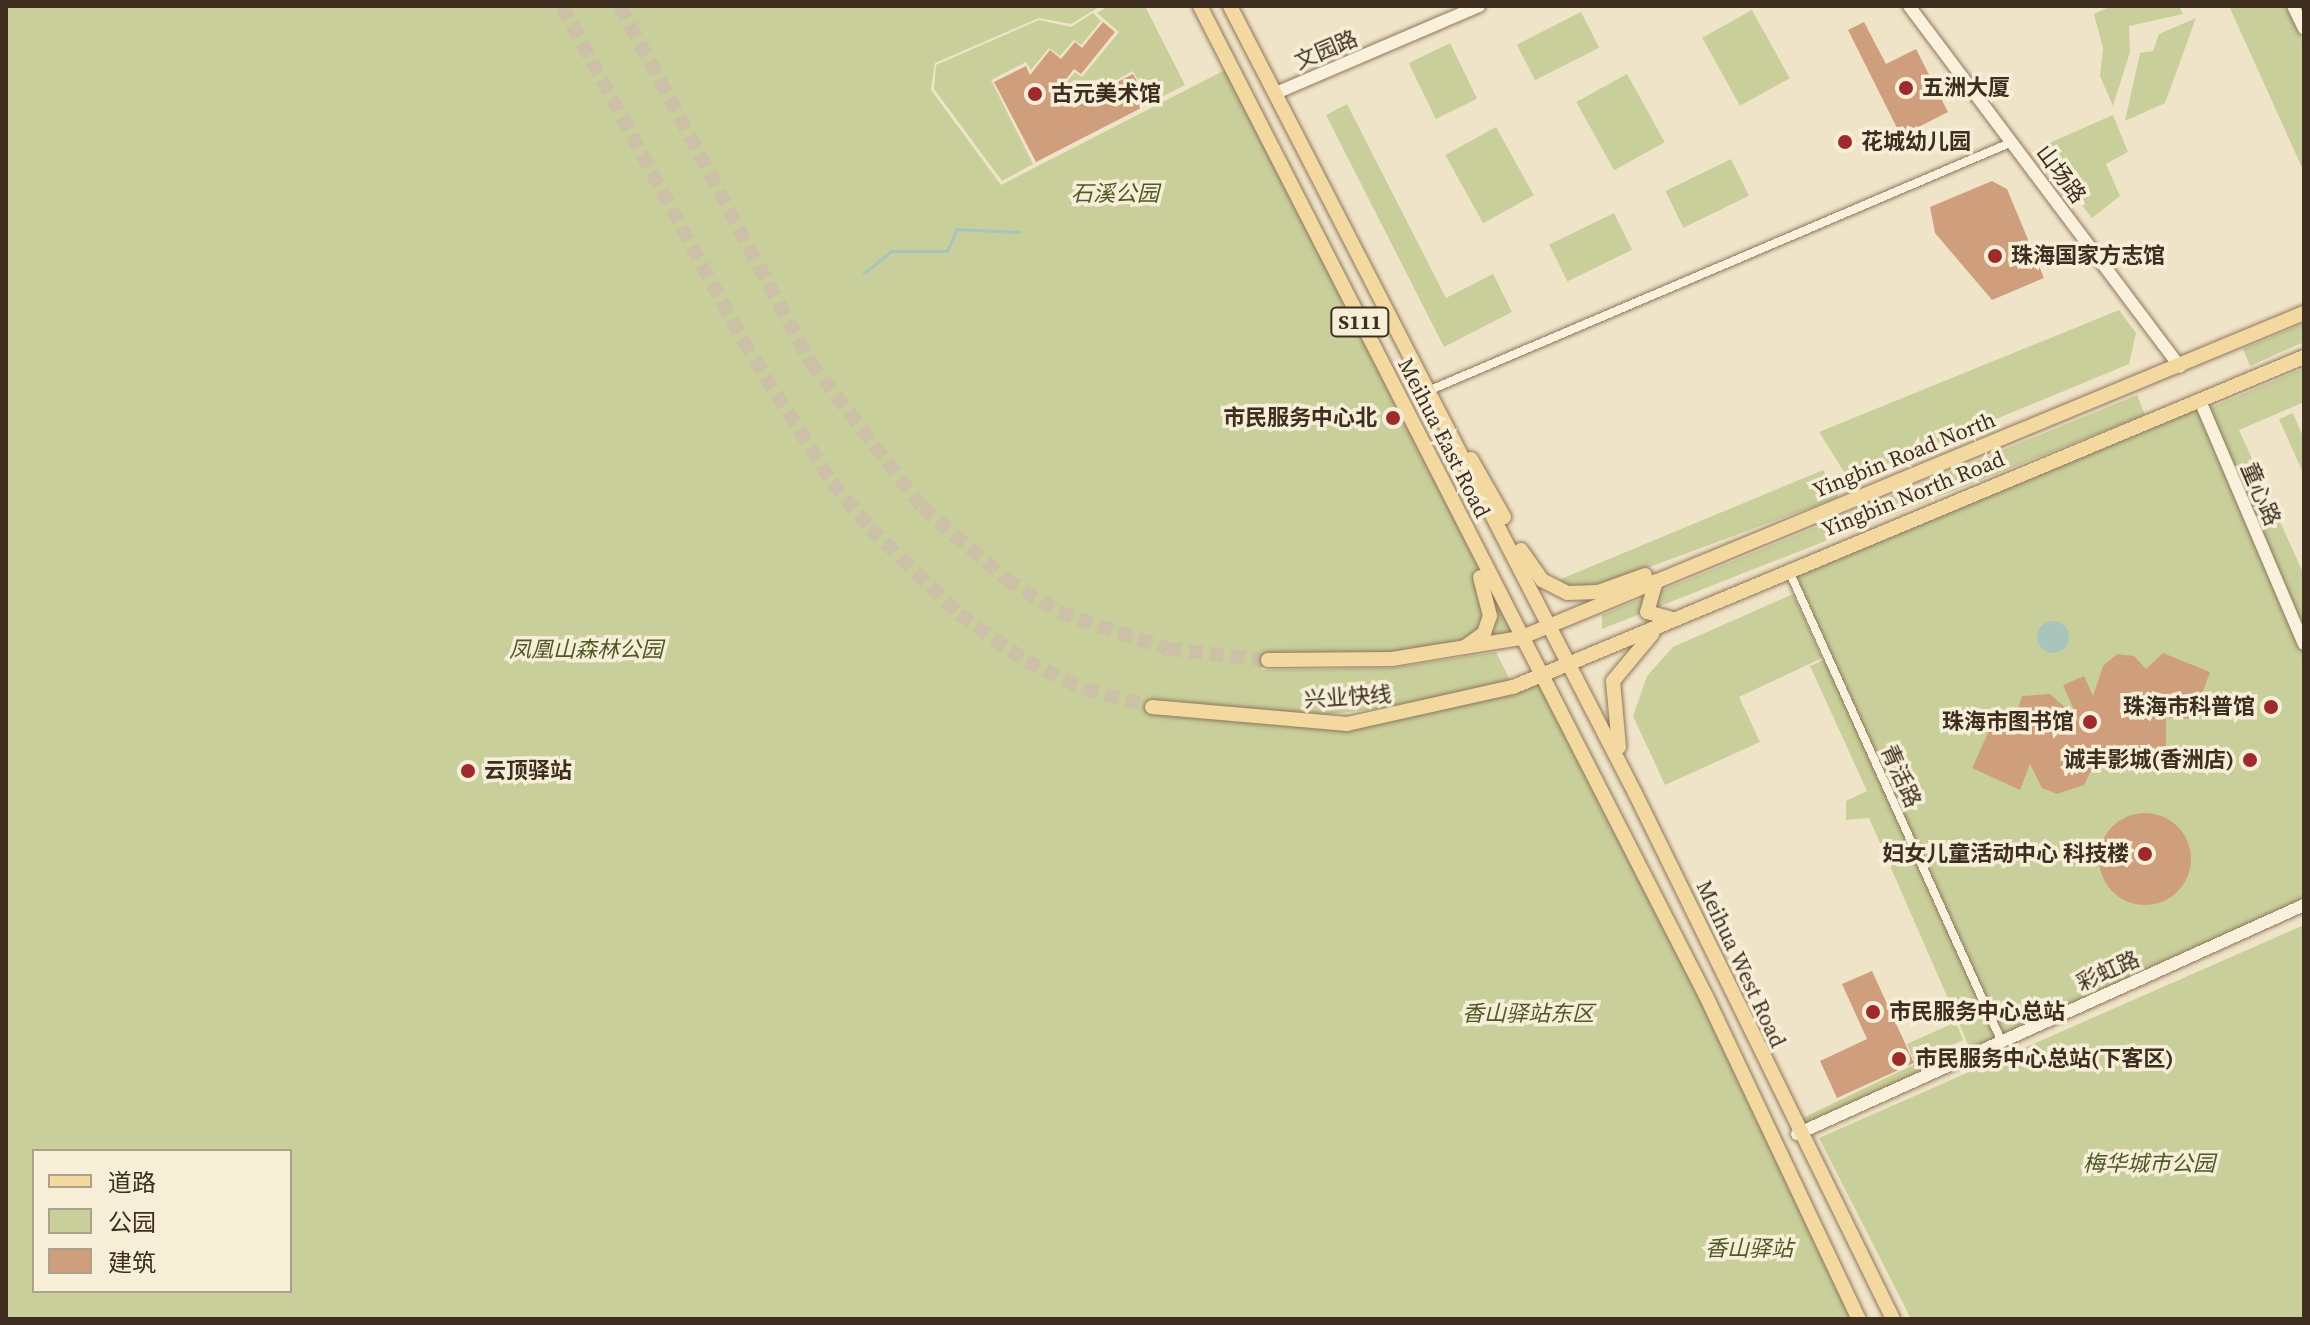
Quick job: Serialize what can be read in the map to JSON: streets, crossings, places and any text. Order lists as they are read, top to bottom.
{
  "streets": {
    "main road": [
      "S111",
      "Meihua East Road",
      "Yingbin Road North",
      "Yingbin North Road",
      "兴业快线",
      "Meihua West Road"
    ],
    "street": [
      "文园路",
      "山场路",
      "童心路",
      "青活路",
      "彩虹路"
    ]
  },
  "crossings": [
    ["文园路", "Meihua East Road"],
    ["山场路", "Yingbin Road North"],
    ["Meihua East Road", "Yingbin Road North"],
    ["Meihua East Road", "Yingbin North Road"],
    ["Meihua East Road", "兴业快线"],
    ["Meihua East Road", "Meihua West Road"],
    ["Yingbin Road North", "兴业快线"],
    ["Yingbin Road North", "Meihua West Road"],
    ["Yingbin North Road", "童心路"],
    ["Yingbin North Road", "兴业快线"],
    ["Yingbin North Road", "青活路"],
    ["Yingbin North Road", "Meihua West Road"],
    ["兴业快线", "Meihua West Road"],
    ["青活路", "彩虹路"],
    ["Meihua West Road", "彩虹路"]
  ],
  "parks": [
    "石溪公园",
    "凤凰山森林公园",
    "香山驿站东区",
    "梅华城市公园",
    "香山驿站"
  ],
  "places": [
    "五洲大厦",
    "古元美术馆",
    "花城幼儿园",
    "珠海国家方志馆",
    "市民服务中心北",
    "珠海市科普馆",
    "珠海市图书馆",
    "诚丰影城(香洲店)",
    "云顶驿站",
    "妇女儿童活动中心 科技楼",
    "市民服务中心总站",
    "市民服务中心总站(下客区)"
  ],
  "legend": ["道路", "公园", "建筑"]
}
